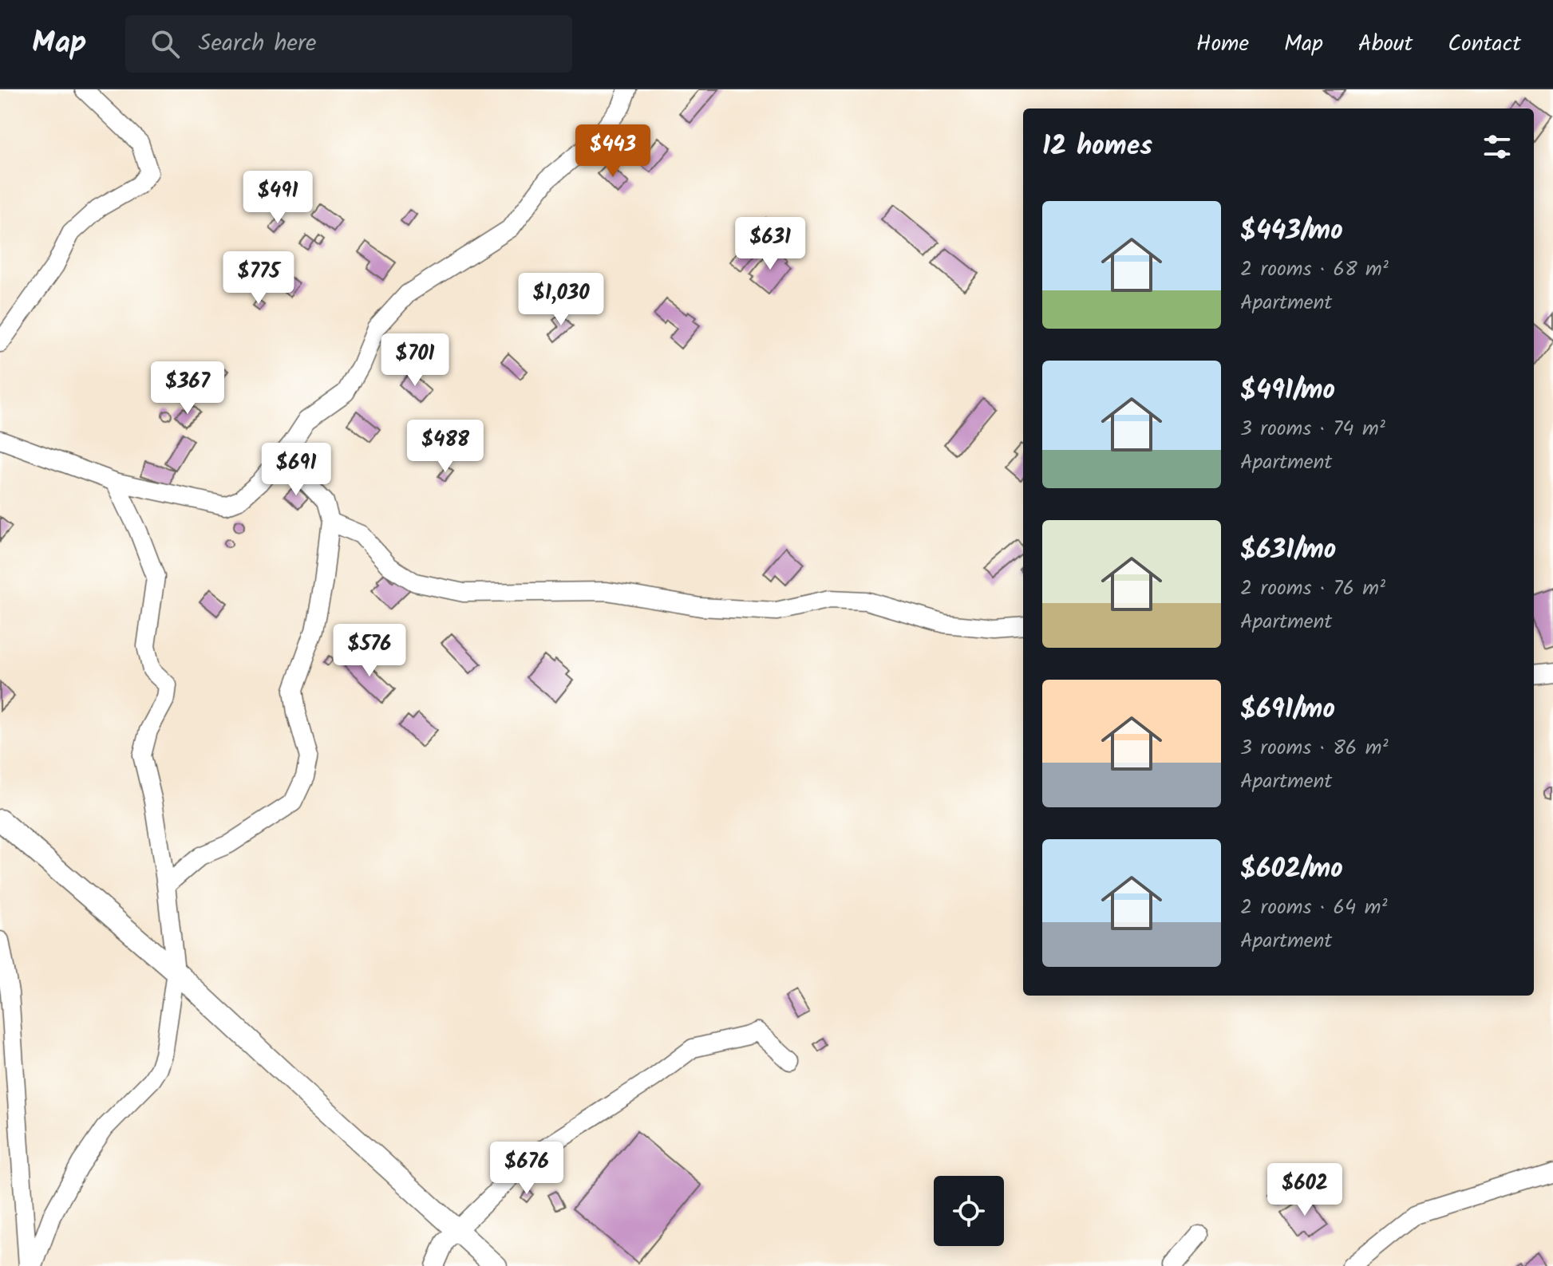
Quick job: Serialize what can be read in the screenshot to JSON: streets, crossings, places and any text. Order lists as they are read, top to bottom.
{
  "page": {
    "header": "Map",
    "search": "Search here",
    "nav": [
      "Home",
      "Map",
      "About",
      "Contact"
    ],
    "heading": "12 homes",
    "price": [
      "$443",
      "$491",
      "$631",
      "$775",
      "$1,030",
      "$701",
      "$367",
      "$488",
      "$691",
      "$576",
      "$676",
      "$602"
    ],
    "list": [
      {
        "name": "$443/mo",
        "note": "2 rooms · 68 m² · Apartment"
      },
      {
        "name": "$491/mo",
        "note": "3 rooms · 74 m² · Apartment"
      },
      {
        "name": "$631/mo",
        "note": "2 rooms · 76 m² · Apartment"
      },
      {
        "name": "$691/mo",
        "note": "3 rooms · 86 m² · Apartment"
      },
      {
        "name": "$602/mo",
        "note": "2 rooms · 64 m² · Apartment"
      }
    ]
  }
}
